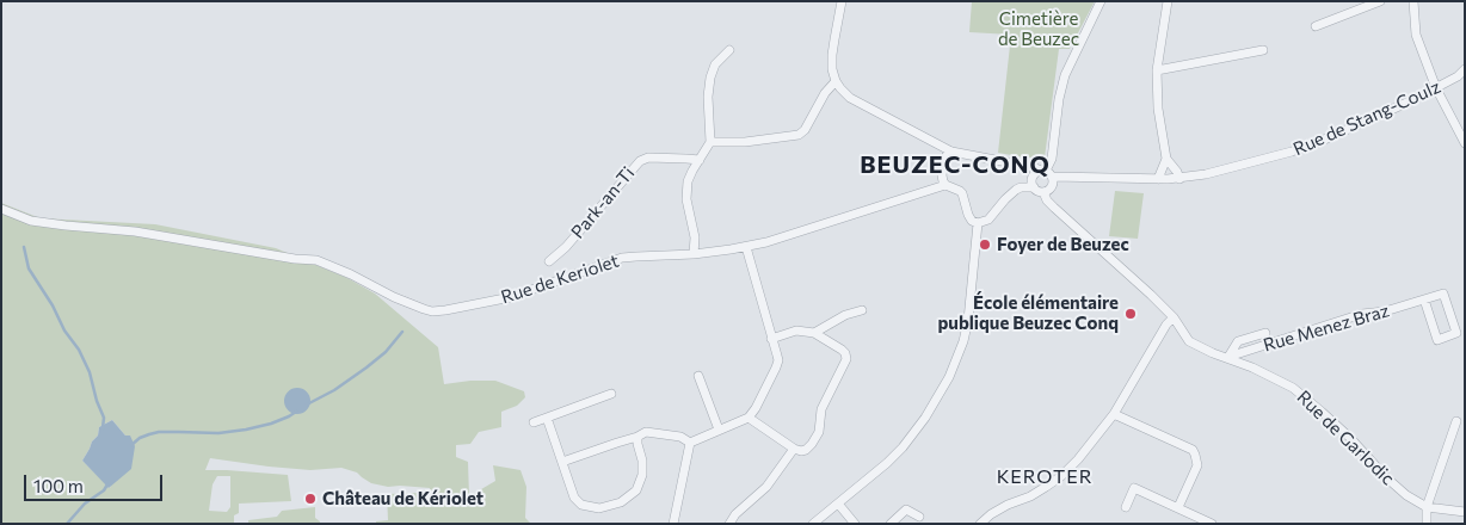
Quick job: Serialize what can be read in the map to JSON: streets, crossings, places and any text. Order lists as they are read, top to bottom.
{
  "streets": {
    "street": [
      "Rue de Stang-Coulz",
      "Park-an-Ti",
      "Rue de Keriolet",
      "Rue Menez Braz",
      "Rue de Garlodic"
    ]
  },
  "crossings": [
    ["Rue de Stang-Coulz", "Rue de Garlodic"],
    ["Rue Menez Braz", "Rue de Garlodic"]
  ],
  "districts": ["BEUZEC-CONQ", "KEROTER"],
  "parks": ["Cimetière de Beuzec"],
  "places": ["Foyer de Beuzec", "École élémentaire publique Beuzec Conq", "Château de Kériolet"],
  "scale_bar": "100 m"
}
